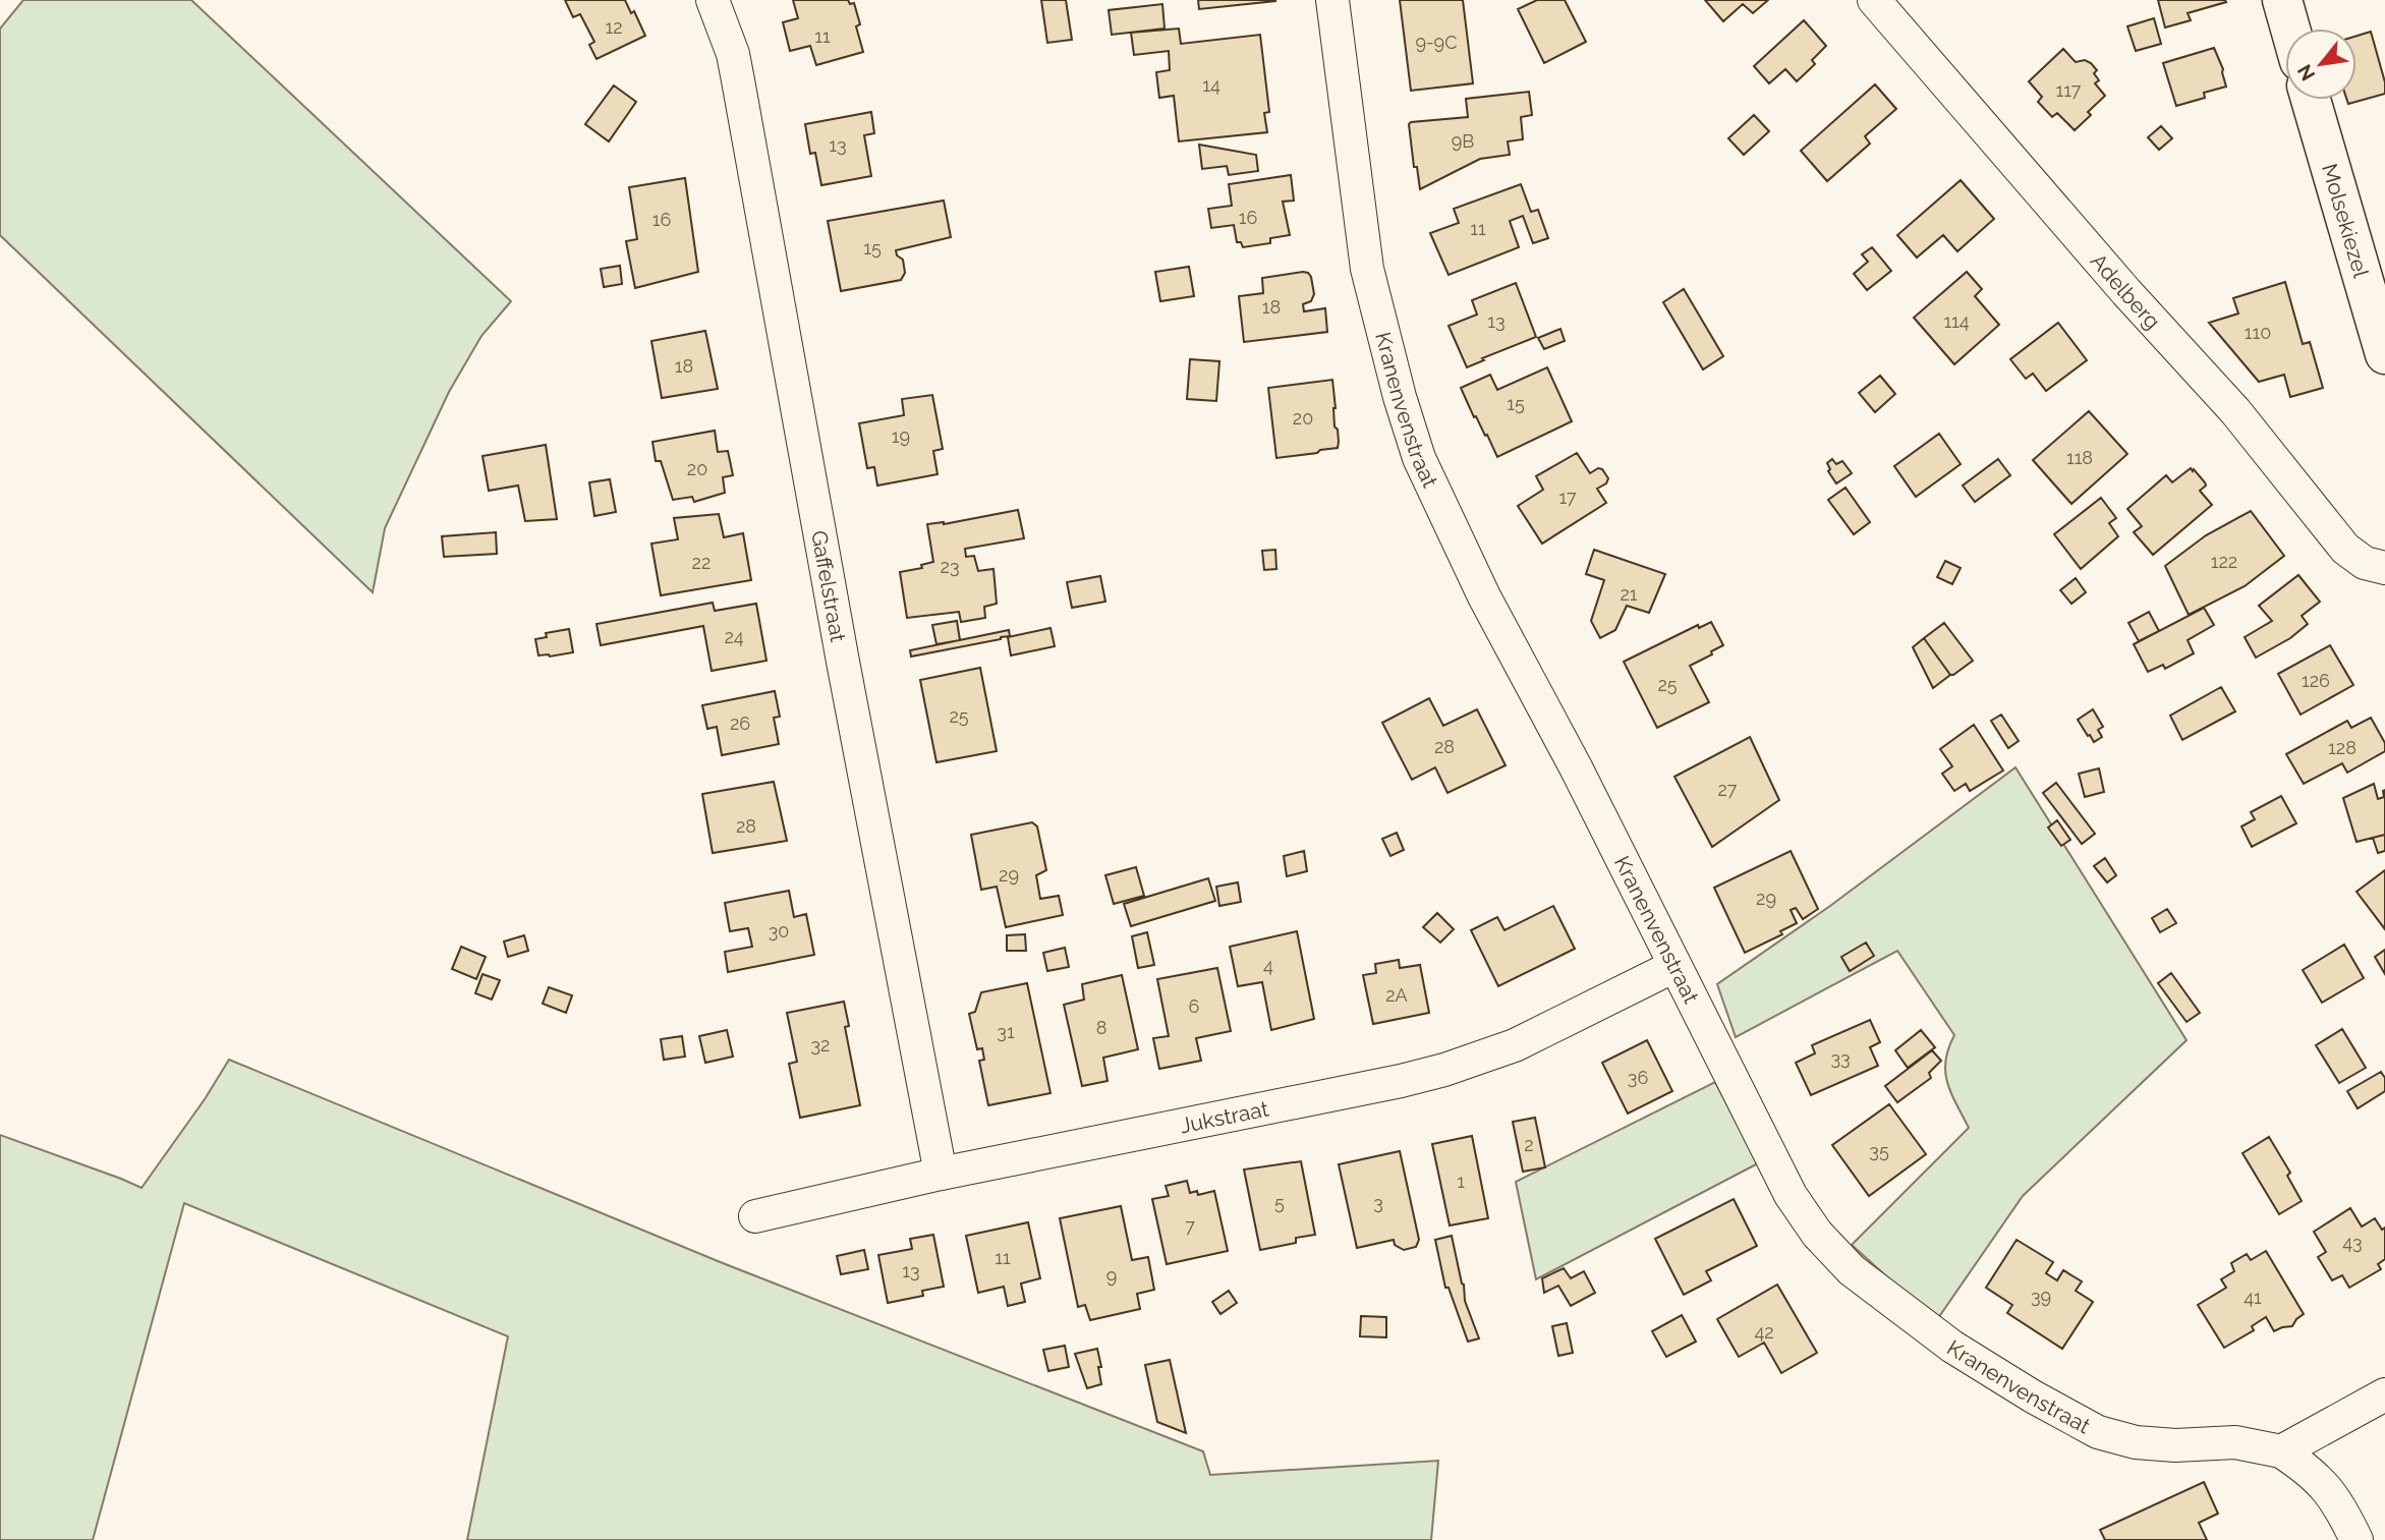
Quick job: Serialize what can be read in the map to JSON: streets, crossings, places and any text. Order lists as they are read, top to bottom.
{
  "streets": {
    "main road": ["Molsekiezel"],
    "street": [
      "Adelberg",
      "Kranenvenstraat",
      "Gaffelstraat",
      "Jukstraat"
    ]
  },
  "crossings": [
    ["Kranenvenstraat", "Jukstraat"],
    ["Gaffelstraat", "Jukstraat"]
  ],
  "house_numbers": [
    "12",
    "11",
    "9-9C",
    "14",
    "117",
    "9B",
    "13",
    "16",
    "16",
    "11",
    "15",
    "18",
    "13",
    "114",
    "110",
    "18",
    "15",
    "20",
    "19",
    "118",
    "20",
    "17",
    "122",
    "22",
    "23",
    "21",
    "24",
    "126",
    "25",
    "25",
    "26",
    "28",
    "128",
    "27",
    "28",
    "29",
    "29",
    "30",
    "4",
    "2A",
    "6",
    "8",
    "31",
    "32",
    "33",
    "36",
    "2",
    "35",
    "1",
    "5",
    "3",
    "7",
    "43",
    "11",
    "13",
    "9",
    "39",
    "41",
    "42"
  ],
  "north": "bottom left"
}
